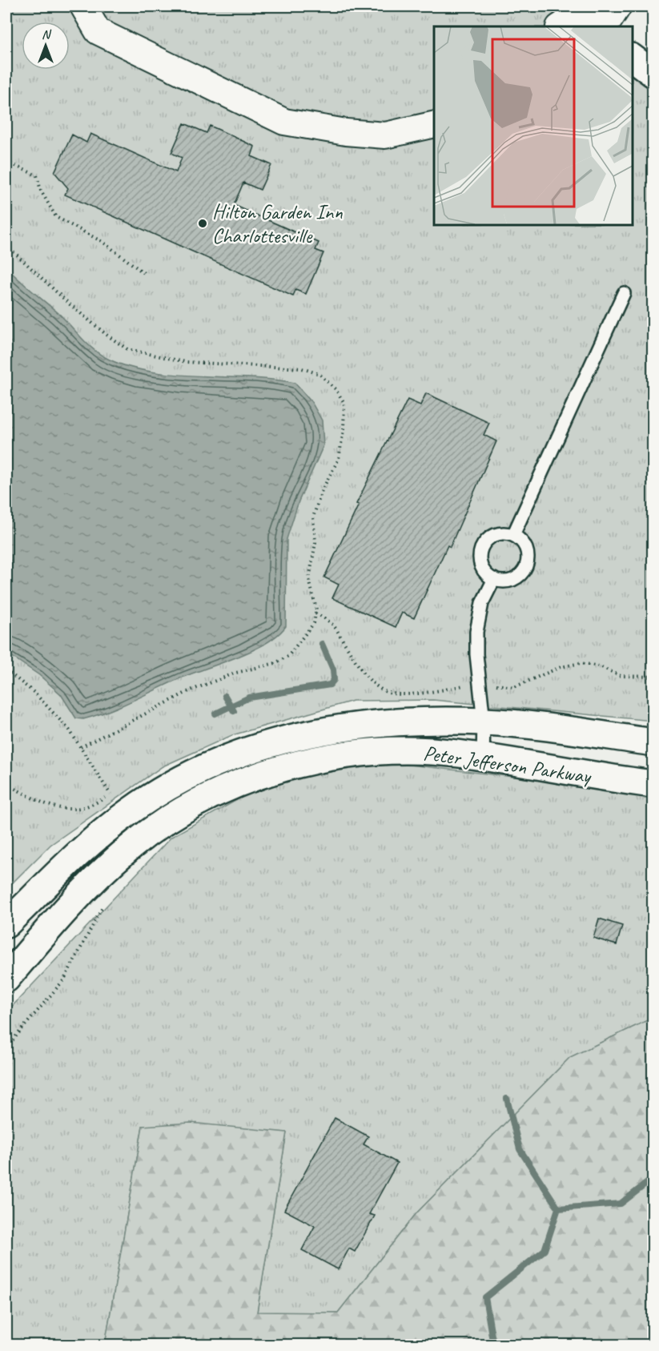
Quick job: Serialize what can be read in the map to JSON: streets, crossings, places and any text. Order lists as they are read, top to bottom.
{
  "streets": {
    "main road": ["Peter Jefferson Parkway"]
  },
  "places": ["Hilton Garden Inn Charlottesville"],
  "north": "top"
}
